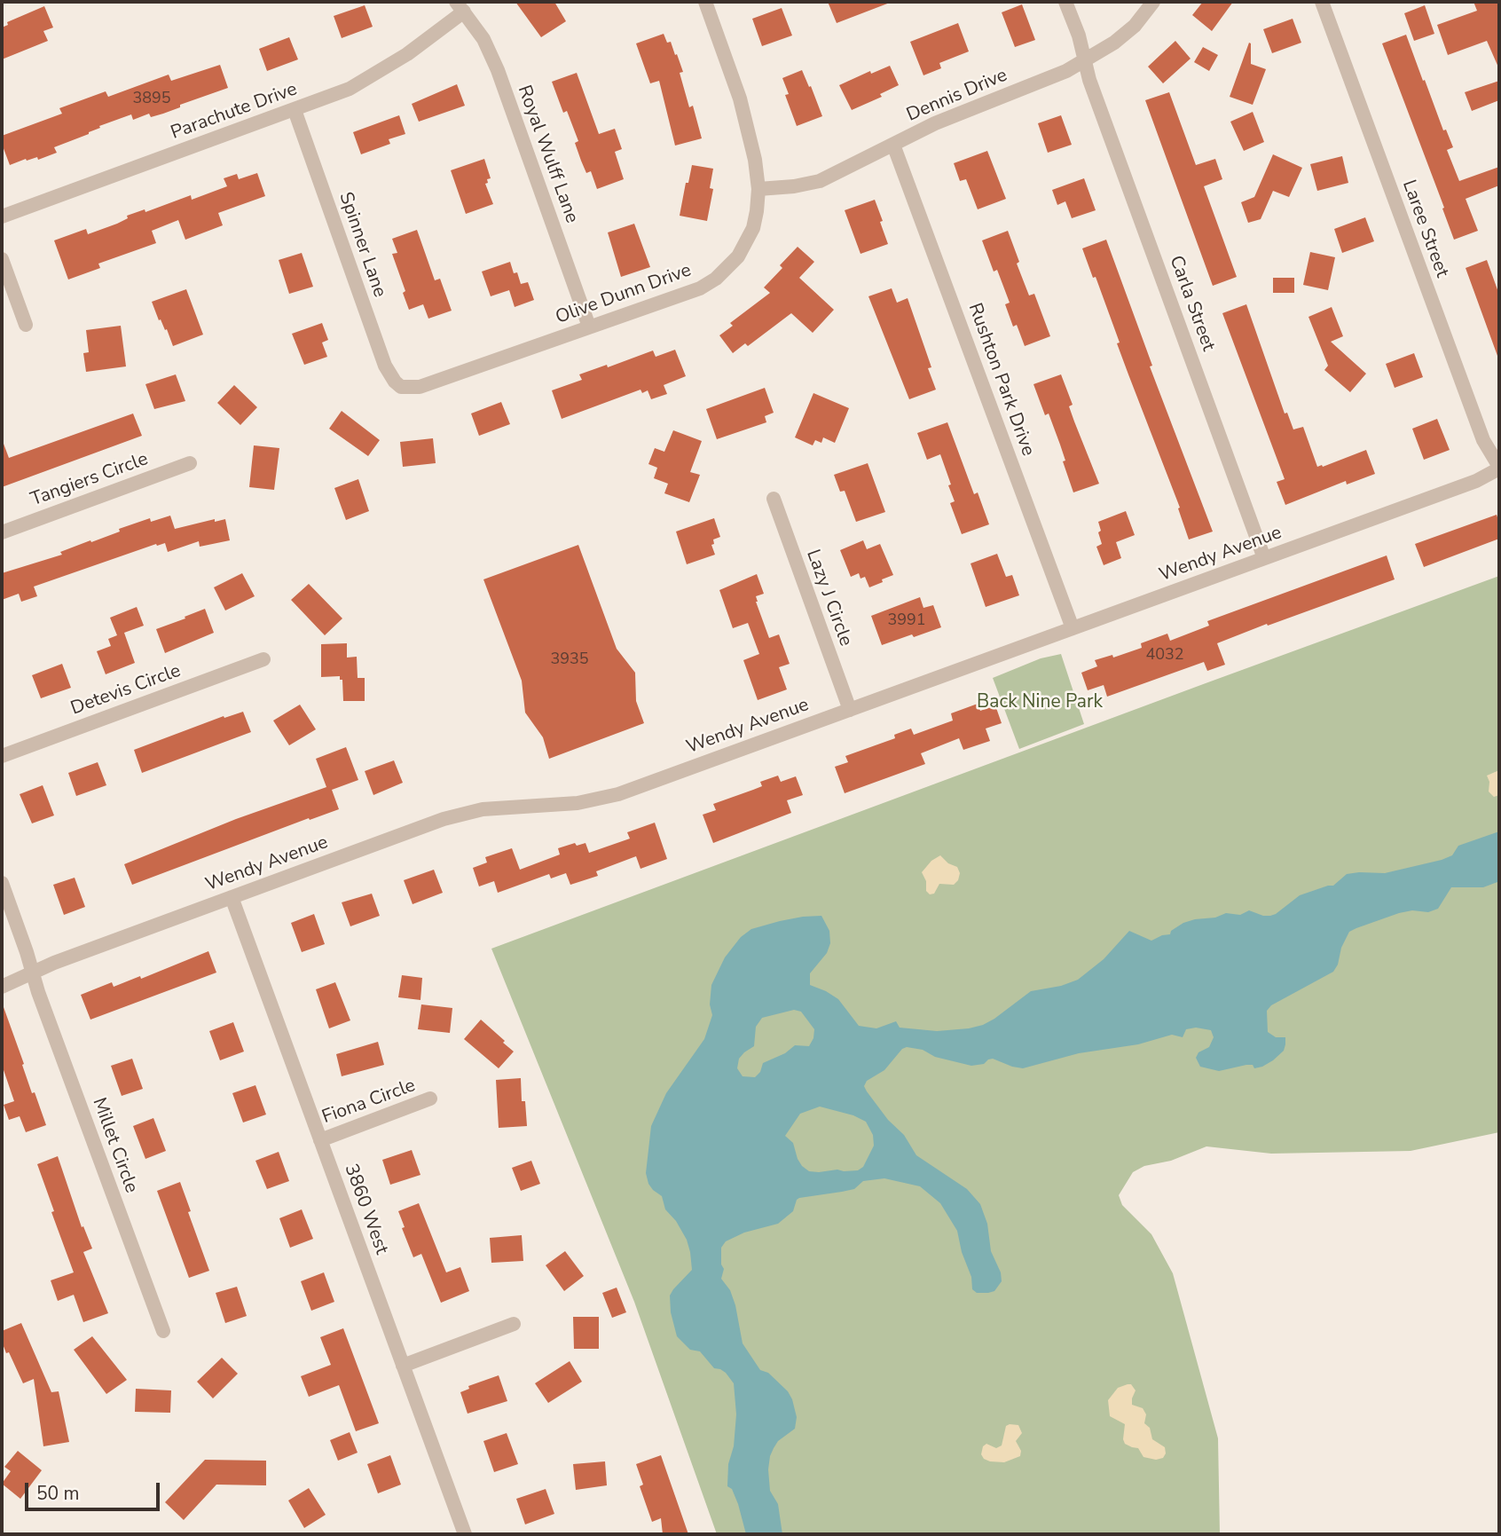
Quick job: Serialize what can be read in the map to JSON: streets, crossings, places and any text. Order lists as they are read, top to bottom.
{
  "streets": {
    "street": [
      "Dennis Drive",
      "Parachute Drive",
      "Royal Wulff Lane",
      "Laree Street",
      "Spinner Lane",
      "Olive Dunn Drive",
      "Carla Street",
      "Rushton Park Drive",
      "Tangiers Circle",
      "Wendy Avenue",
      "Lazy J Circle",
      "Detevis Circle",
      "Fiona Circle",
      "Millet Circle",
      "3860 West"
    ]
  },
  "crossings": [
    ["Dennis Drive", "Olive Dunn Drive"],
    ["Dennis Drive", "Carla Street"],
    ["Dennis Drive", "Rushton Park Drive"],
    ["Parachute Drive", "Royal Wulff Lane"],
    ["Parachute Drive", "Spinner Lane"],
    ["Royal Wulff Lane", "Olive Dunn Drive"],
    ["Laree Street", "Wendy Avenue"],
    ["Spinner Lane", "Olive Dunn Drive"],
    ["Carla Street", "Wendy Avenue"],
    ["Rushton Park Drive", "Wendy Avenue"],
    ["Wendy Avenue", "Lazy J Circle"],
    ["Wendy Avenue", "Millet Circle"],
    ["Wendy Avenue", "3860 West"],
    ["Fiona Circle", "3860 West"]
  ],
  "parks": ["Back Nine Park"],
  "house_numbers": [
    "3895",
    "3991",
    "4032",
    "3935"
  ],
  "scale_bar": "50 m"
}
